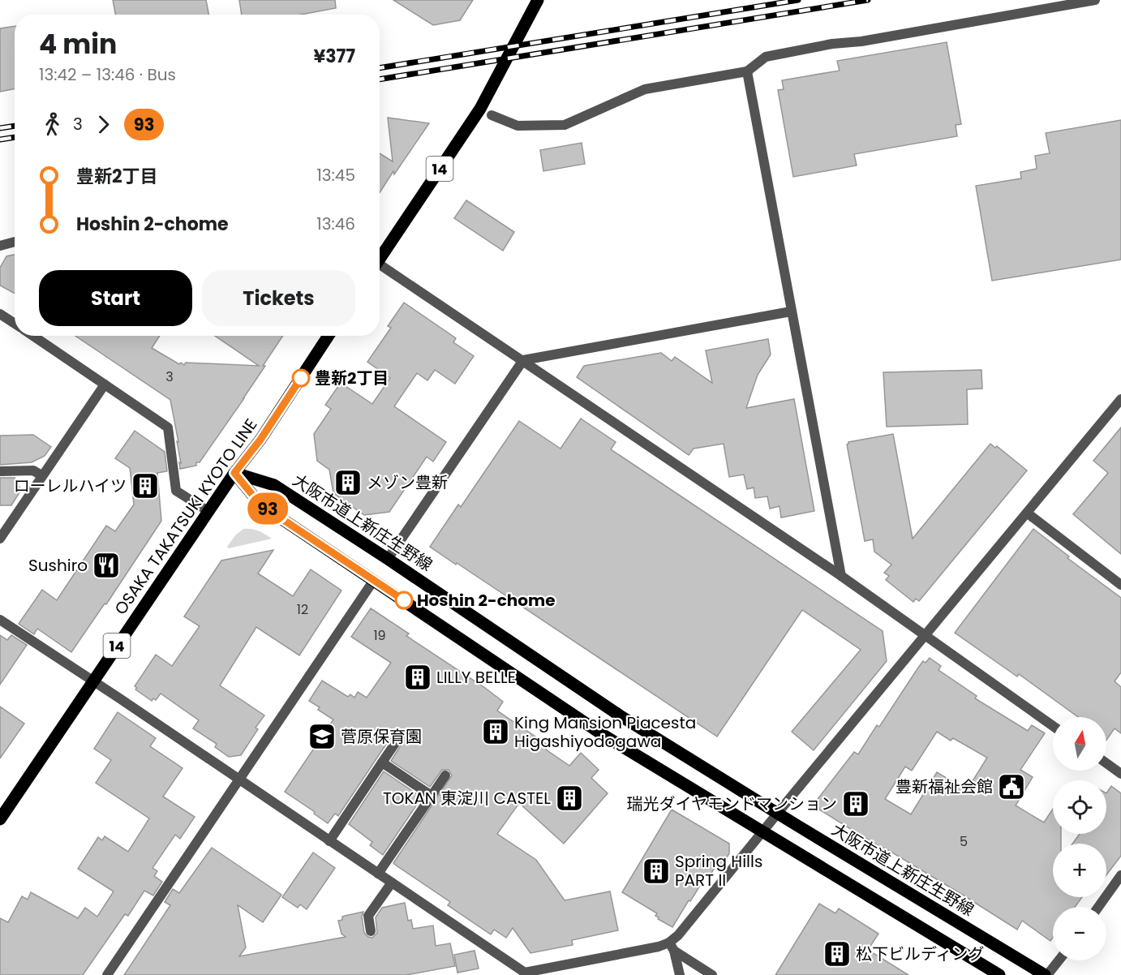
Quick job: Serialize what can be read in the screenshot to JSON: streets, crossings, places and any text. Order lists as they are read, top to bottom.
{
  "streets": {
    "main road": ["14", "OSAKA TAKATSUKI KYOTO LINE", "大阪市道上新庄生野線"]
  },
  "crossings": [
    ["OSAKA TAKATSUKI KYOTO LINE", "大阪市道上新庄生野線"]
  ],
  "places": {
    "other": ["豊新2丁目", "Hoshin 2-chome"],
    "building": [
      "メゾン豊新",
      "ローレルハイツ",
      "LILLY BELLE",
      "King Mansion Piacesta Higashiyodogawa",
      "TOKAN 東淀川 CASTEL",
      "瑞光ダイヤモンドマンション",
      "Spring Hills PART II",
      "松下ビルディング"
    ],
    "restaurant": ["Sushiro"],
    "school or university": ["菅原保育園"],
    "public building": ["豊新福祉会館"]
  },
  "lines": ["bus line 93"],
  "house_numbers": [
    "3",
    "12",
    "19",
    "5"
  ],
  "north": "top",
  "page": {
    "on_map": "93",
    "heading": ["4 min", "13:42 – 13:46 · Bus", "¥377"],
    "legs": ["3", "93"],
    "list": [
      {
        "name": "豊新2丁目",
        "value": "13:45"
      },
      {
        "name": "Hoshin 2-chome",
        "value": "13:46"
      }
    ],
    "buttons": ["Start", "Tickets"],
    "map_buttons": ["+", "−"]
  }
}
